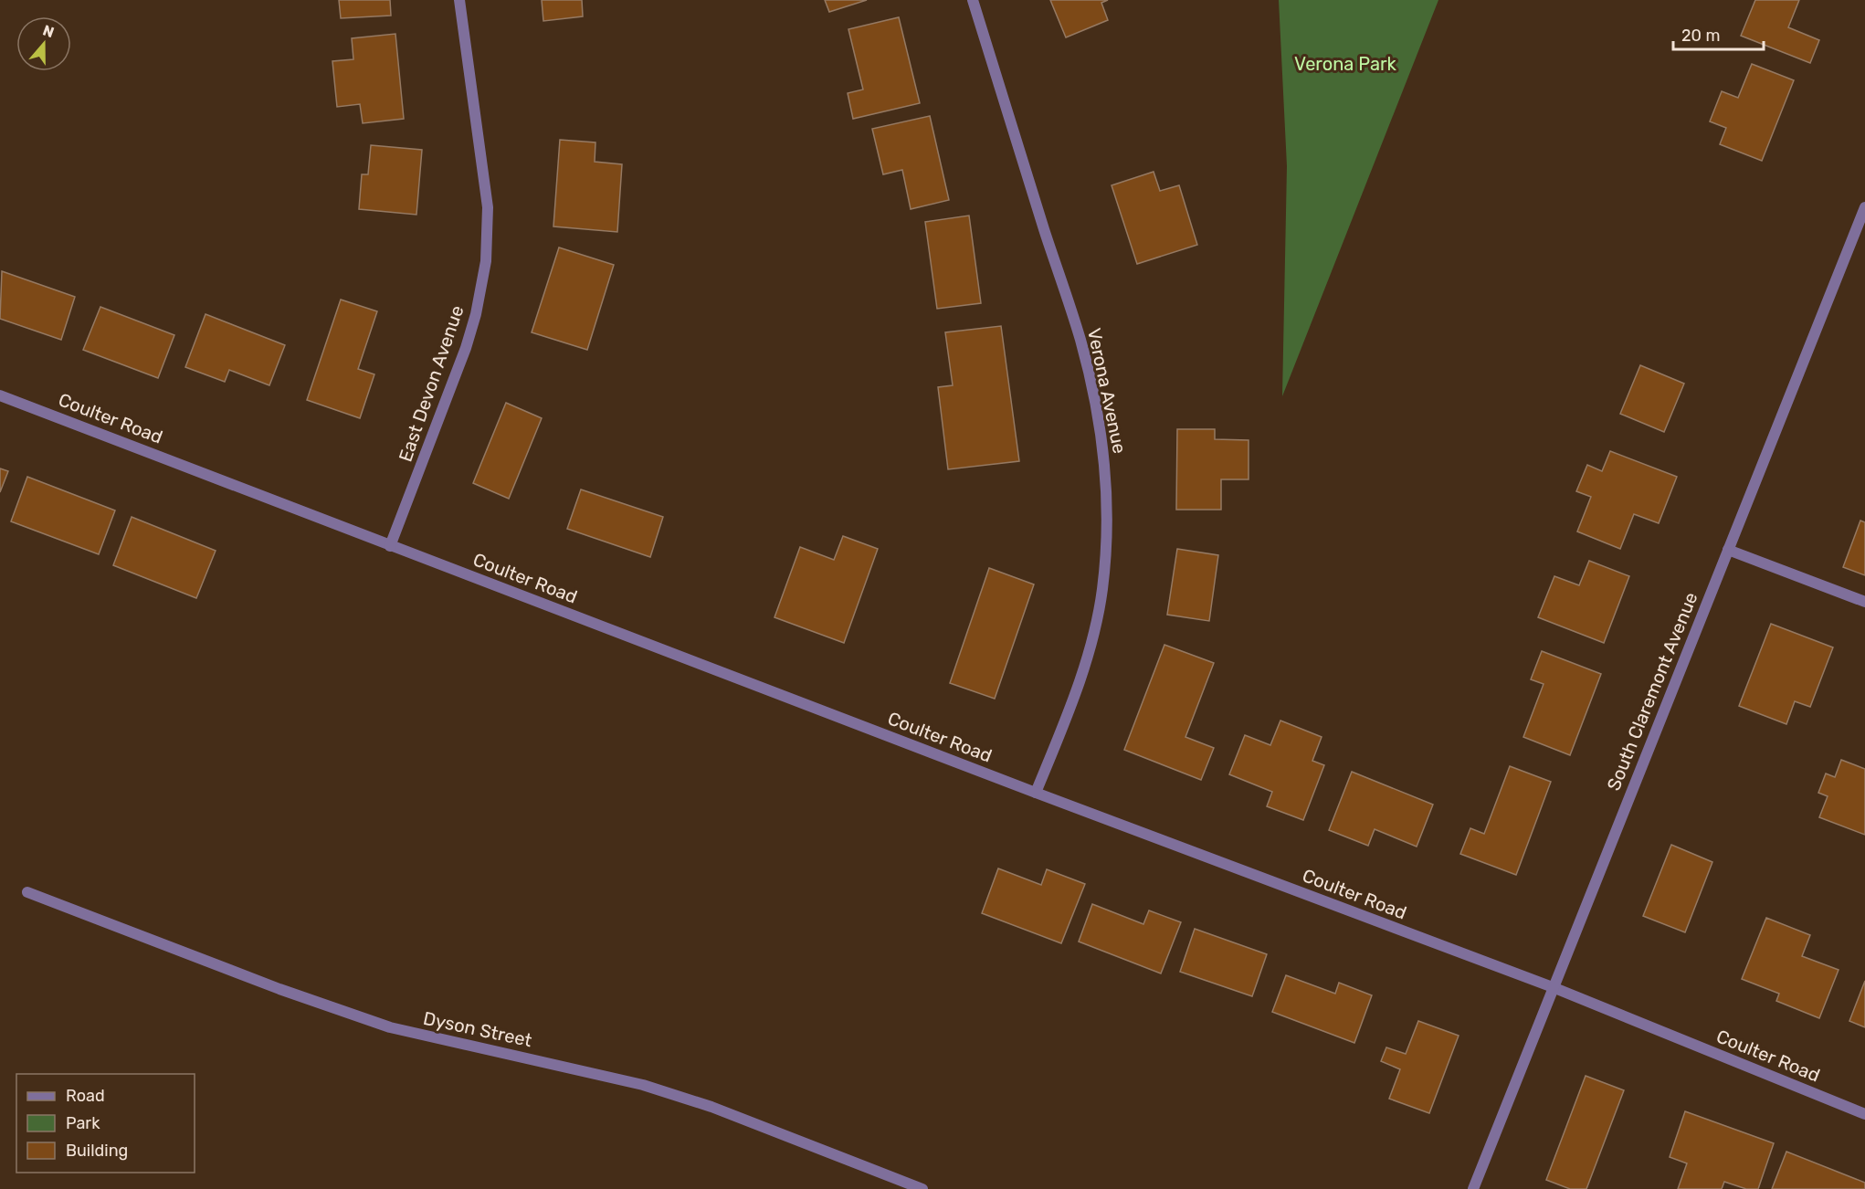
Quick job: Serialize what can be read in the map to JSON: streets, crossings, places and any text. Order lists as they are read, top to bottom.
{
  "streets": {
    "street": [
      "East Devon Avenue",
      "Verona Avenue",
      "Coulter Road",
      "South Claremont Avenue",
      "Dyson Street"
    ]
  },
  "crossings": [
    ["East Devon Avenue", "Coulter Road"],
    ["Verona Avenue", "Coulter Road"],
    ["Coulter Road", "South Claremont Avenue"]
  ],
  "parks": ["Verona Park"],
  "legend": ["Road", "Park", "Building"],
  "scale_bar": "20 m",
  "north": "top"
}
